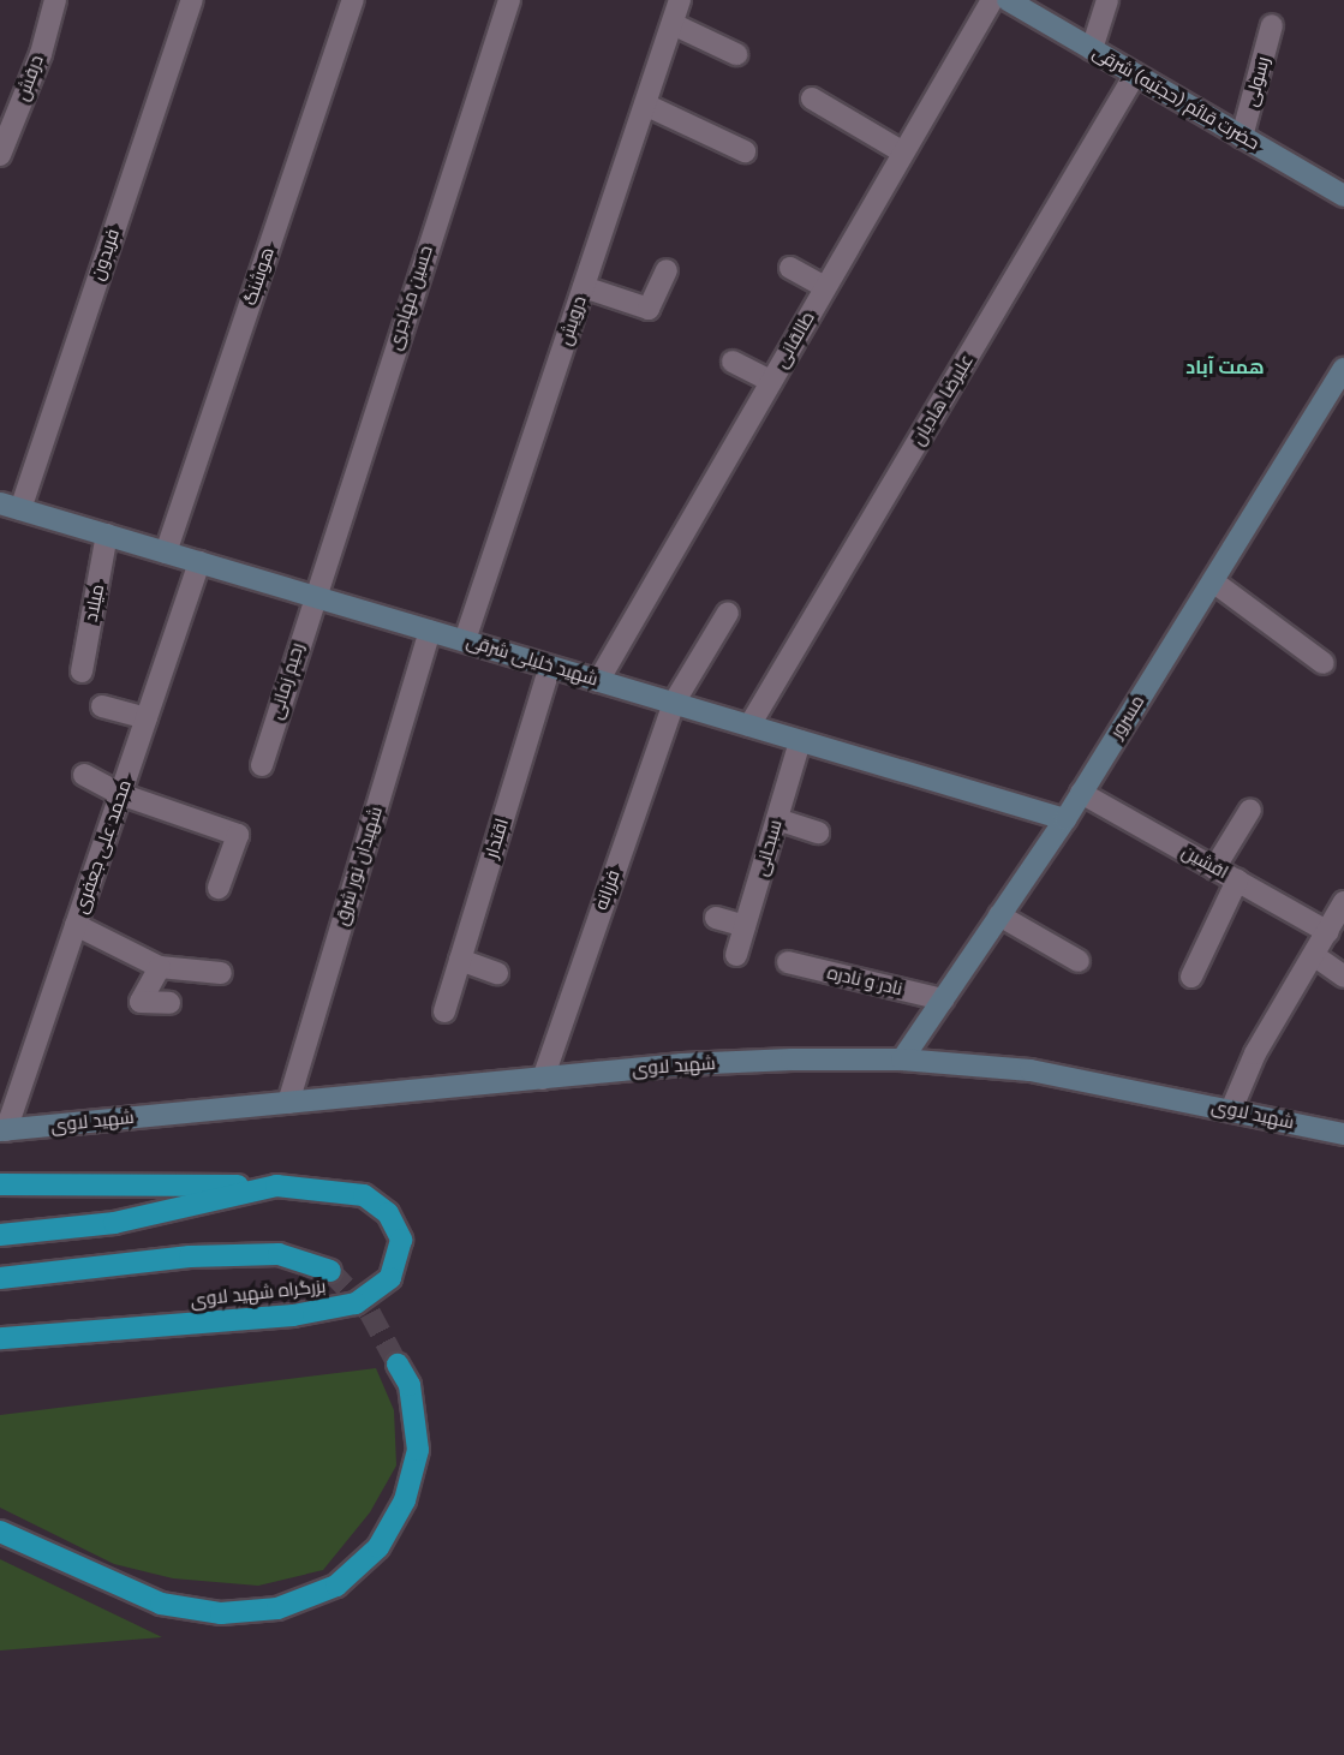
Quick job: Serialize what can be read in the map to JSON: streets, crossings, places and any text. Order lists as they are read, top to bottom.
{
  "streets": {
    "highway": ["بزرگراه شهید لاوی"],
    "street": [
      "درفش",
      "رسولی",
      "حضرت قائم (حجتیه) شرقی",
      "فریدون",
      "هوشنگ",
      "حسین مهاجری",
      "درویش",
      "طالقانی",
      "علیرضا هادیان",
      "میلاد",
      "شهید خلیلی شرقی",
      "رحیم زمانی",
      "مسرور",
      "اقتدار",
      "محمد علی جعفری",
      "سبحانی",
      "افشین",
      "شهیدان نور شرق",
      "فرزانه",
      "نادر و نادره",
      "شهید لاوی"
    ]
  },
  "crossings": [
    ["رسولی", "حضرت قائم (حجتیه) شرقی"],
    ["حضرت قائم (حجتیه) شرقی", "علیرضا هادیان"],
    ["فریدون", "شهید خلیلی شرقی"],
    ["هوشنگ", "شهید خلیلی شرقی"],
    ["حسین مهاجری", "شهید خلیلی شرقی"],
    ["حسین مهاجری", "رحیم زمانی"],
    ["درویش", "شهید خلیلی شرقی"],
    ["طالقانی", "شهید خلیلی شرقی"],
    ["علیرضا هادیان", "شهید خلیلی شرقی"],
    ["میلاد", "شهید خلیلی شرقی"],
    ["شهید خلیلی شرقی", "رحیم زمانی"],
    ["شهید خلیلی شرقی", "مسرور"],
    ["شهید خلیلی شرقی", "اقتدار"],
    ["شهید خلیلی شرقی", "محمد علی جعفری"],
    ["شهید خلیلی شرقی", "سبحانی"],
    ["شهید خلیلی شرقی", "شهیدان نور شرق"],
    ["شهید خلیلی شرقی", "فرزانه"],
    ["مسرور", "افشین"],
    ["مسرور", "نادر و نادره"],
    ["مسرور", "شهید لاوی"],
    ["محمد علی جعفری", "شهید لاوی"],
    ["شهیدان نور شرق", "شهید لاوی"],
    ["فرزانه", "شهید لاوی"]
  ],
  "districts": ["همت آباد"]
}
